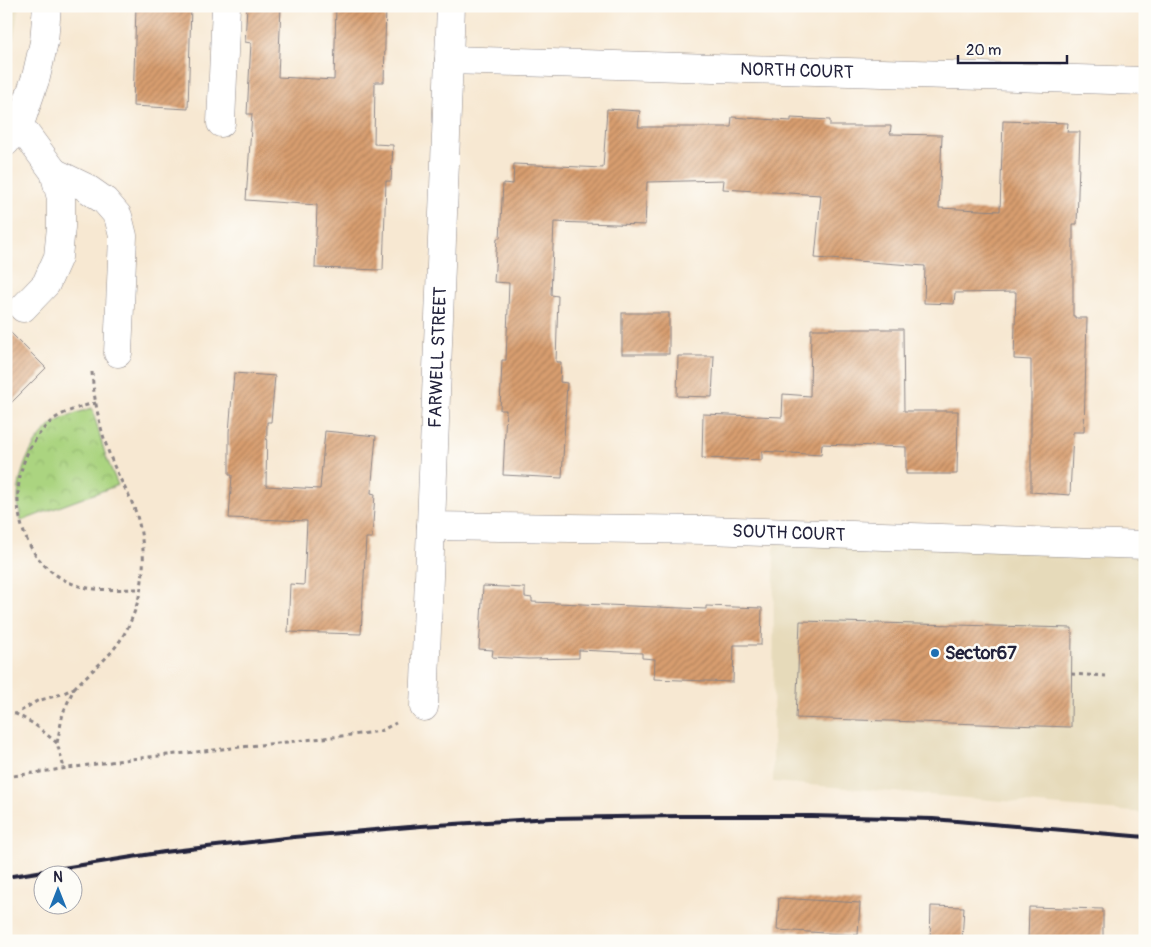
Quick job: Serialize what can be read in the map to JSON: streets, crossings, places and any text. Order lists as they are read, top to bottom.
{
  "streets": {
    "street": ["NORTH COURT", "FARWELL STREET", "SOUTH COURT"]
  },
  "crossings": [
    ["NORTH COURT", "FARWELL STREET"],
    ["FARWELL STREET", "SOUTH COURT"]
  ],
  "places": ["Sector67"],
  "scale_bar": "20 m",
  "north": "top"
}
